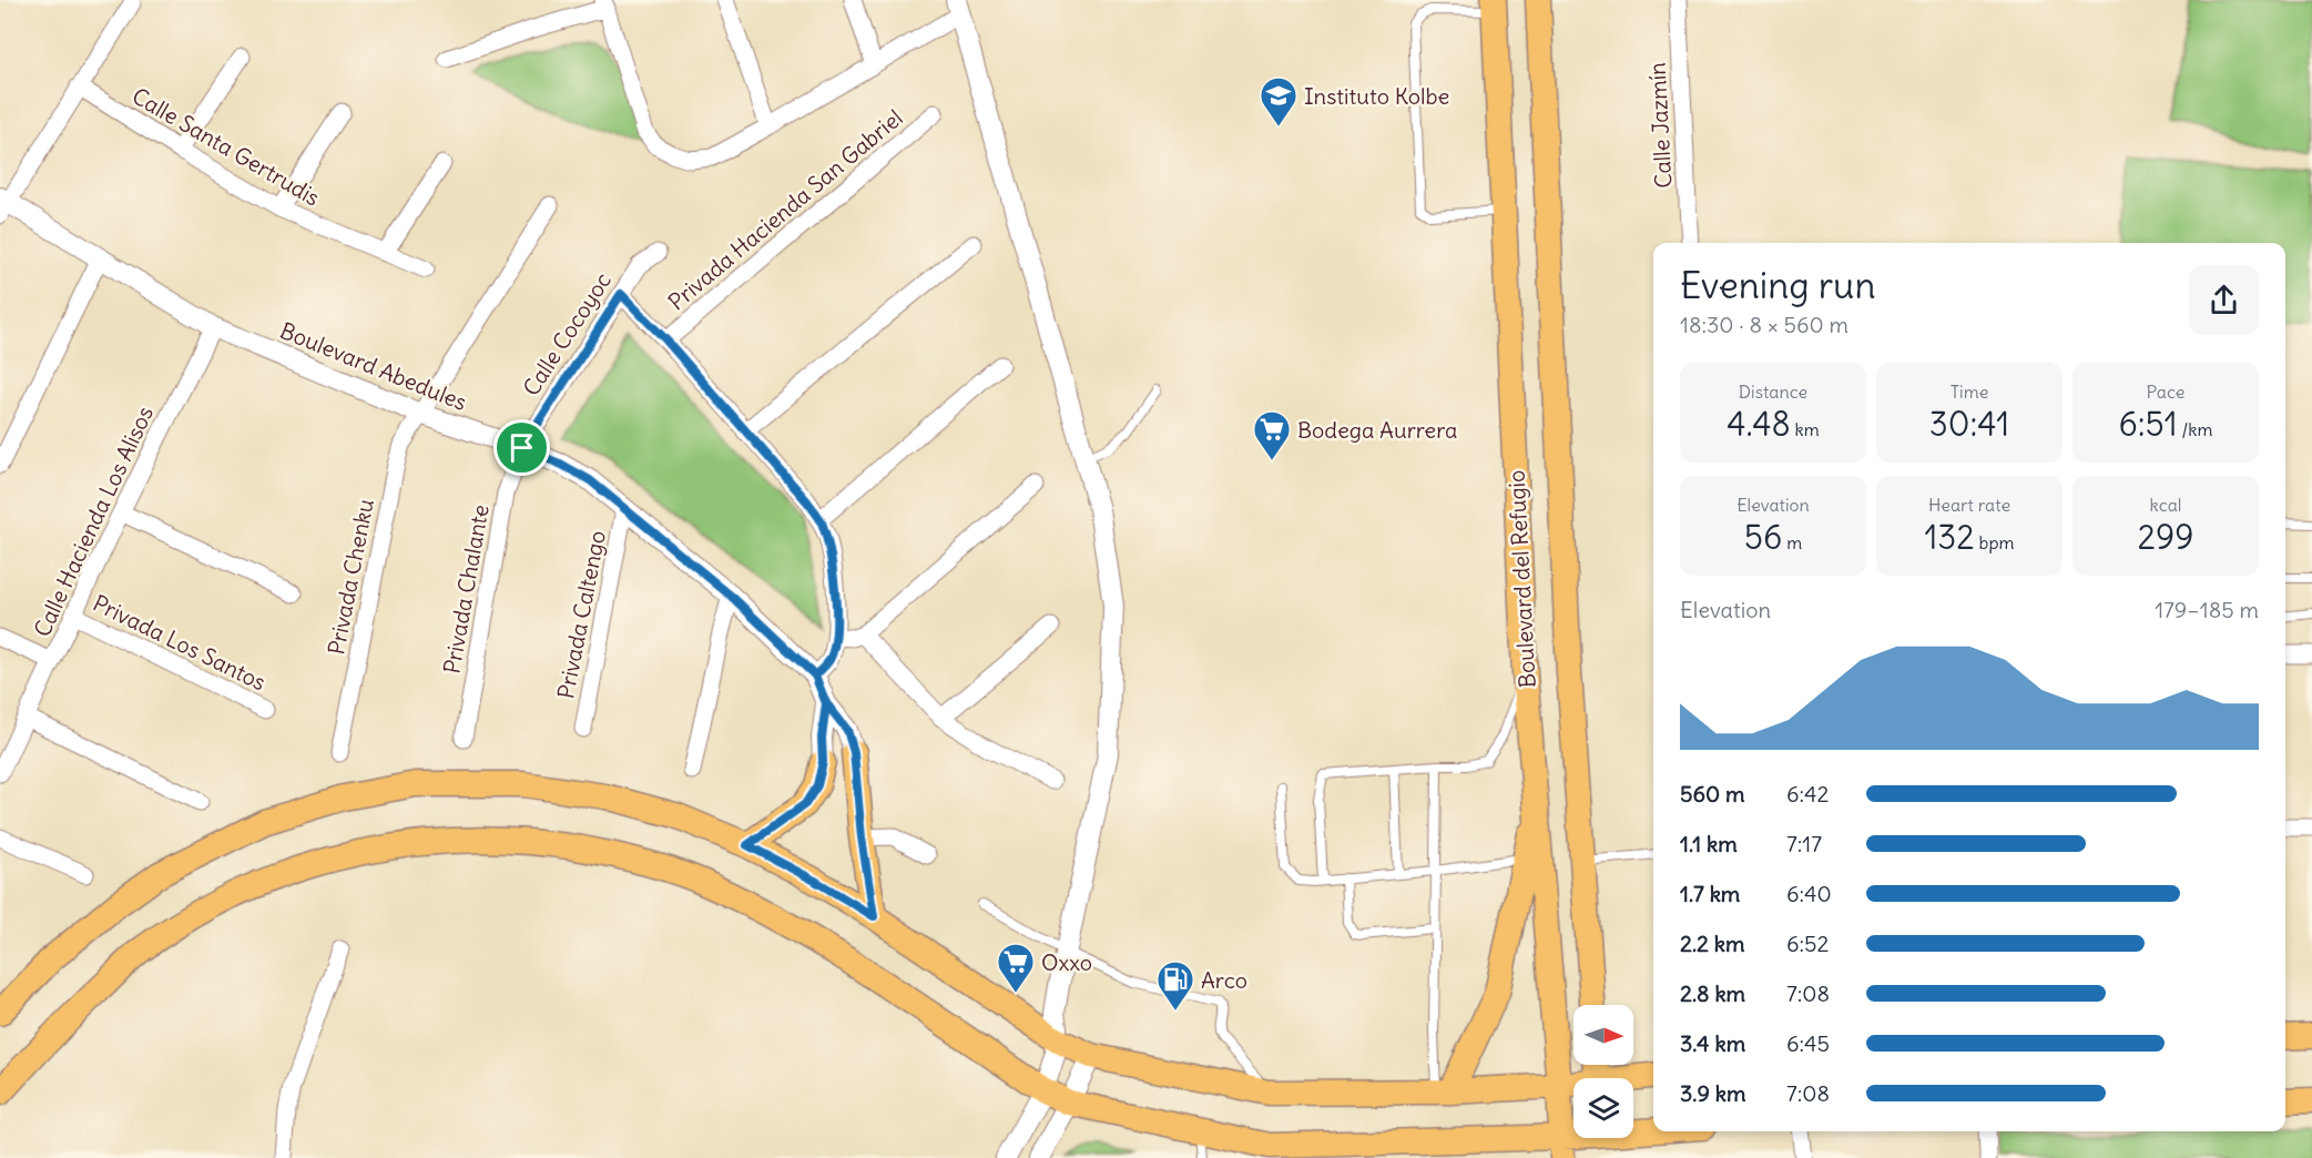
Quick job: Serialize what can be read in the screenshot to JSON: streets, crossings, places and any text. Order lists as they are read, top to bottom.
{
  "streets": {
    "main road": ["Boulevard del Refugio"],
    "street": [
      "Calle Jazmín",
      "Calle Santa Gertrudis",
      "Privada Hacienda San Gabriel",
      "Calle Cocoyoc",
      "Boulevard Abedules",
      "Calle Hacienda Los Alisos",
      "Privada Chenku",
      "Privada Chalante",
      "Privada Caltengo",
      "Privada Los Santos"
    ]
  },
  "crossings": [
    ["Calle Cocoyoc", "Boulevard Abedules"],
    ["Calle Cocoyoc", "Privada Chalante"],
    ["Boulevard Abedules", "Calle Hacienda Los Alisos"],
    ["Boulevard Abedules", "Privada Chenku"],
    ["Boulevard Abedules", "Privada Chalante"],
    ["Boulevard Abedules", "Privada Caltengo"],
    ["Calle Hacienda Los Alisos", "Privada Los Santos"]
  ],
  "places": {
    "school or university": ["Instituto Kolbe"],
    "supermarket": ["Bodega Aurrera", "Oxxo"],
    "fuel station": ["Arco"]
  },
  "north": "right",
  "page": {
    "heading": ["Evening run", "18:30 · 8 × 560 m"],
    "stats": [
      ["Distance", "4.48 km"],
      ["Time", "30:41"],
      ["Pace", "6:51 /km"],
      ["Elevation", "56 m"],
      ["Heart rate", "132 bpm"],
      ["kcal", "299"]
    ],
    "chart": ["Elevation", "179–185 m"],
    "list": [
      {
        "name": "560 m",
        "note": "6:42"
      },
      {
        "name": "1.1 km",
        "note": "7:17"
      },
      {
        "name": "1.7 km",
        "note": "6:40"
      },
      {
        "name": "2.2 km",
        "note": "6:52"
      },
      {
        "name": "2.8 km",
        "note": "7:08"
      },
      {
        "name": "3.4 km",
        "note": "6:45"
      },
      {
        "name": "3.9 km",
        "note": "7:08"
      }
    ]
  }
}
